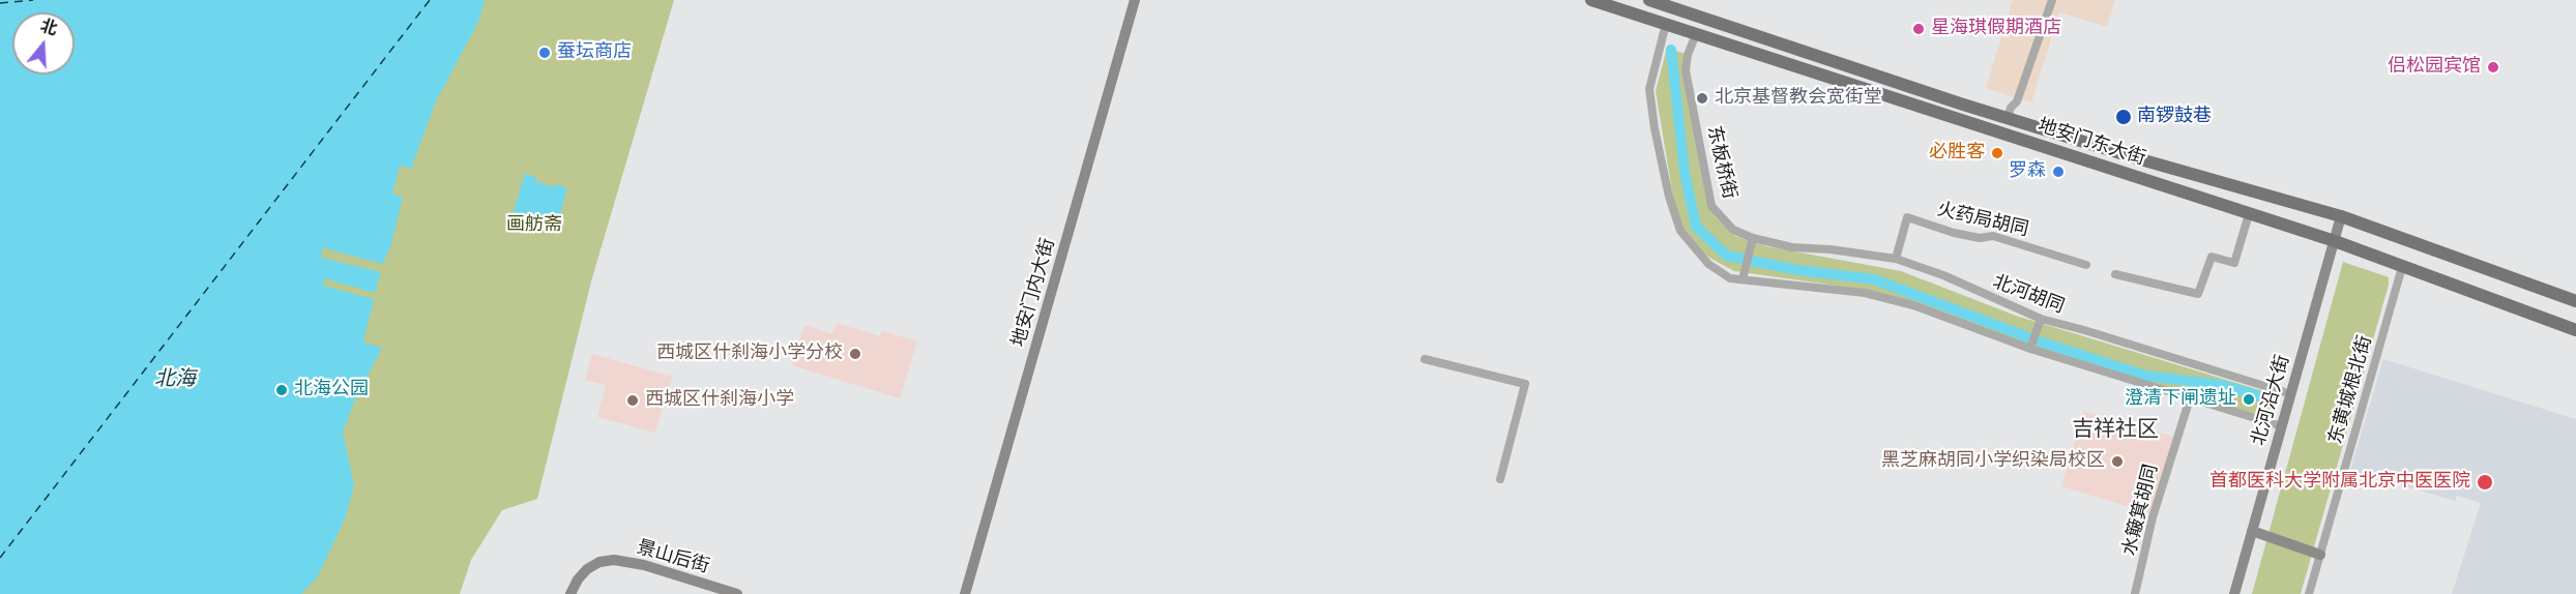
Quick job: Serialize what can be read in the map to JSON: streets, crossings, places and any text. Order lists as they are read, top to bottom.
{
  "streets": {
    "main road": [
      "地安门东大街",
      "地安门内大街",
      "北河沿大街",
      "景山后街"
    ],
    "street": [
      "东板桥街",
      "火药局胡同",
      "北河胡同",
      "东黄城根北街",
      "水簸箕胡同"
    ]
  },
  "crossings": [
    ["地安门东大街", "东板桥街"],
    ["地安门东大街", "东黄城根北街"],
    ["地安门东大街", "北河沿大街"],
    ["东板桥街", "北河胡同"],
    ["火药局胡同", "北河胡同"],
    ["北河胡同", "北河沿大街"]
  ],
  "districts": ["吉祥社区"],
  "water": ["北海"],
  "parks": ["画舫斋"],
  "places": [
    "星海琪假期酒店",
    "蚕坛商店",
    "侣松园宾馆",
    "北京基督教会宽街堂",
    "南锣鼓巷",
    "必胜客",
    "罗森",
    "西城区什刹海小学分校",
    "北海公园",
    "澄清下闸遗址",
    "西城区什刹海小学",
    "黑芝麻胡同小学织染局校区",
    "首都医科大学附属北京中医医院"
  ],
  "north": "top"
}
